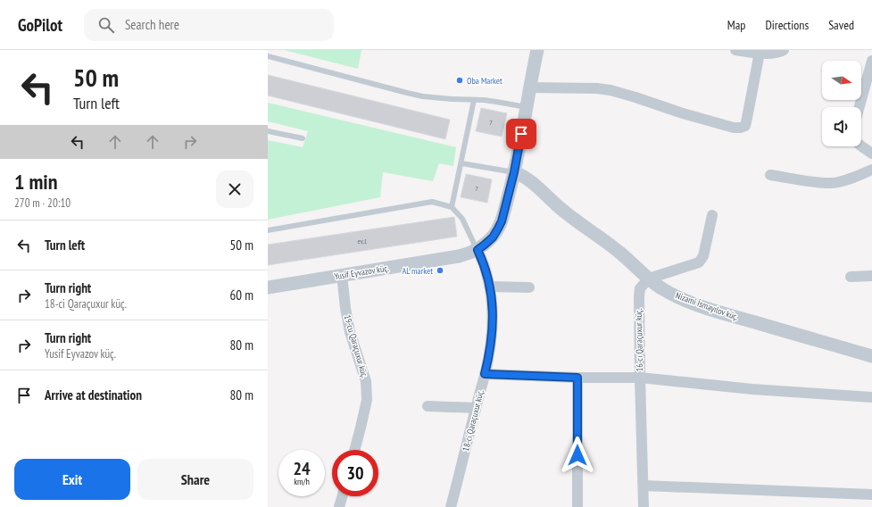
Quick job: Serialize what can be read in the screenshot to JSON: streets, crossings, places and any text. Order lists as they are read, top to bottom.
{
  "streets": {
    "street": [
      "Yusif Eyvazov küç.",
      "Nizami İsmayılov küç.",
      "16-cı Qaraçuxur küç.",
      "19-cu Qaraçuxur küç.",
      "18-ci Qaraçuxur küç."
    ]
  },
  "crossings": [
    ["Yusif Eyvazov küç.", "Nizami İsmayılov küç."],
    ["Yusif Eyvazov küç.", "19-cu Qaraçuxur küç."],
    ["Yusif Eyvazov küç.", "18-ci Qaraçuxur küç."],
    ["Nizami İsmayılov küç.", "16-cı Qaraçuxur küç."]
  ],
  "places": ["Oba Market", "AL market"],
  "house_numbers": ["7", "7", "ev,1"],
  "north": "right",
  "page": {
    "header": "GoPilot",
    "search": "Search here",
    "nav": ["Map", "Directions", "Saved"],
    "turn": ["50 m", "Turn left"],
    "heading": ["1 min", "270 m · 20:10"],
    "list": [
      {
        "name": "Turn left",
        "value": "50 m"
      },
      {
        "name": "Turn right",
        "note": "18-ci Qaraçuxur küç.",
        "value": "60 m"
      },
      {
        "name": "Turn right",
        "note": "Yusif Eyvazov küç.",
        "value": "80 m"
      },
      {
        "name": "Arrive at destination",
        "value": "80 m"
      }
    ],
    "speed": "24 km/h",
    "limit": "30",
    "buttons": ["Exit", "Share"]
  }
}
